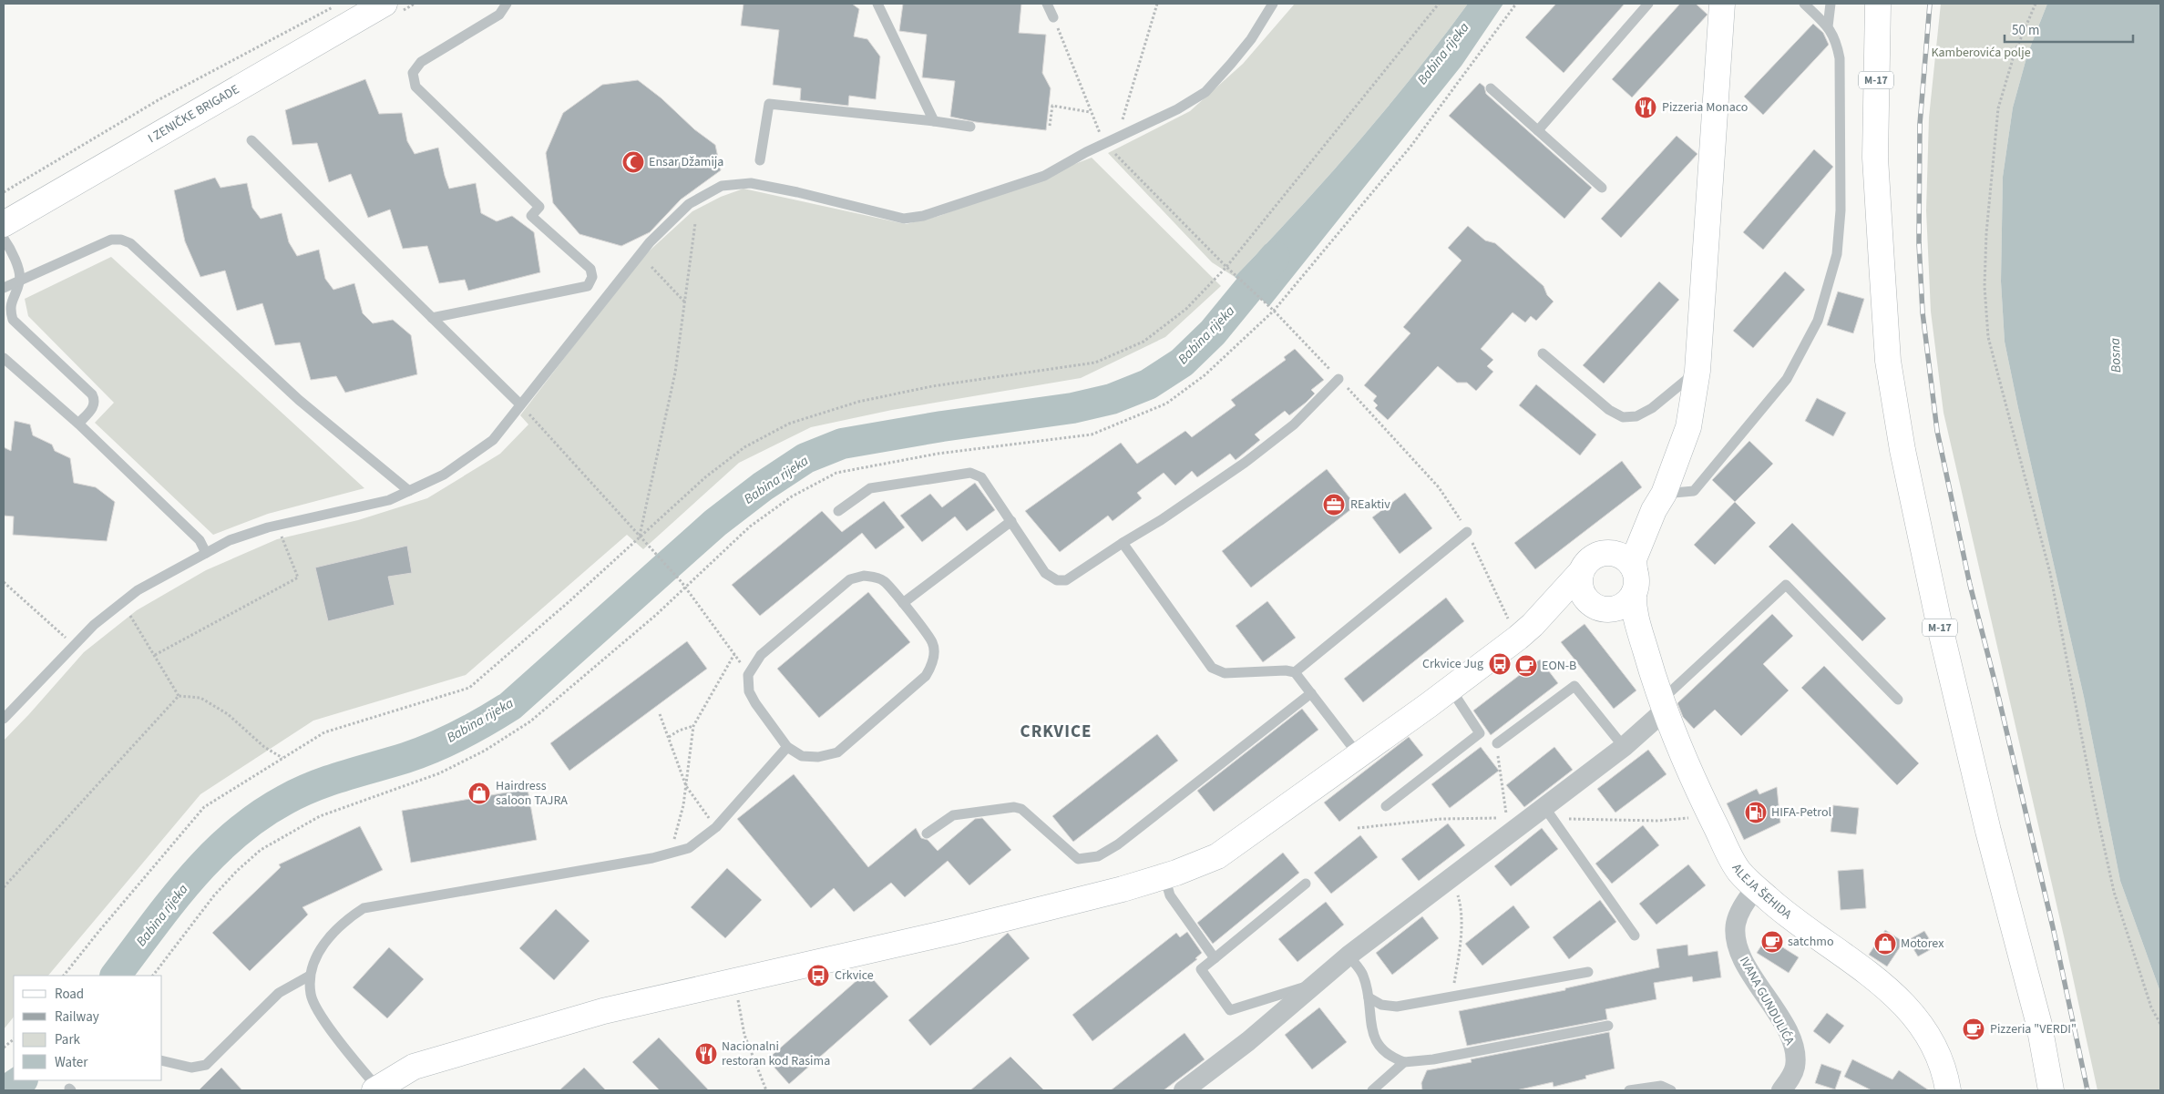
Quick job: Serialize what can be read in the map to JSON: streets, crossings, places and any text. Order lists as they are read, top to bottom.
{
  "streets": {
    "main road": ["M-17", "I ZENIČKE BRIGADE", "ALEJA ŠEHIDA"],
    "street": ["IVANA GUNDULIĆA"]
  },
  "crossings": [
    ["ALEJA ŠEHIDA", "IVANA GUNDULIĆA"]
  ],
  "districts": ["CRKVICE"],
  "water": ["Babina rijeka", "Bosna"],
  "parks": ["Kamberovića polje"],
  "places": {
    "restaurant": ["Pizzeria Monaco", "Nacionalni restoran kod Rasima"],
    "mosque": ["Ensar Džamija"],
    "office": ["REaktiv"],
    "bus stop": ["Crkvice Jug", "Crkvice"],
    "cafe": ["EON-B", "satchmo", "Pizzeria \"VERDI\""],
    "shop": ["Hairdress saloon TAJRA", "Motorex"],
    "fuel station": ["HIFA-Petrol"]
  },
  "legend": [
    "Road",
    "Railway",
    "Park",
    "Water"
  ],
  "scale_bar": "50 m"
}
